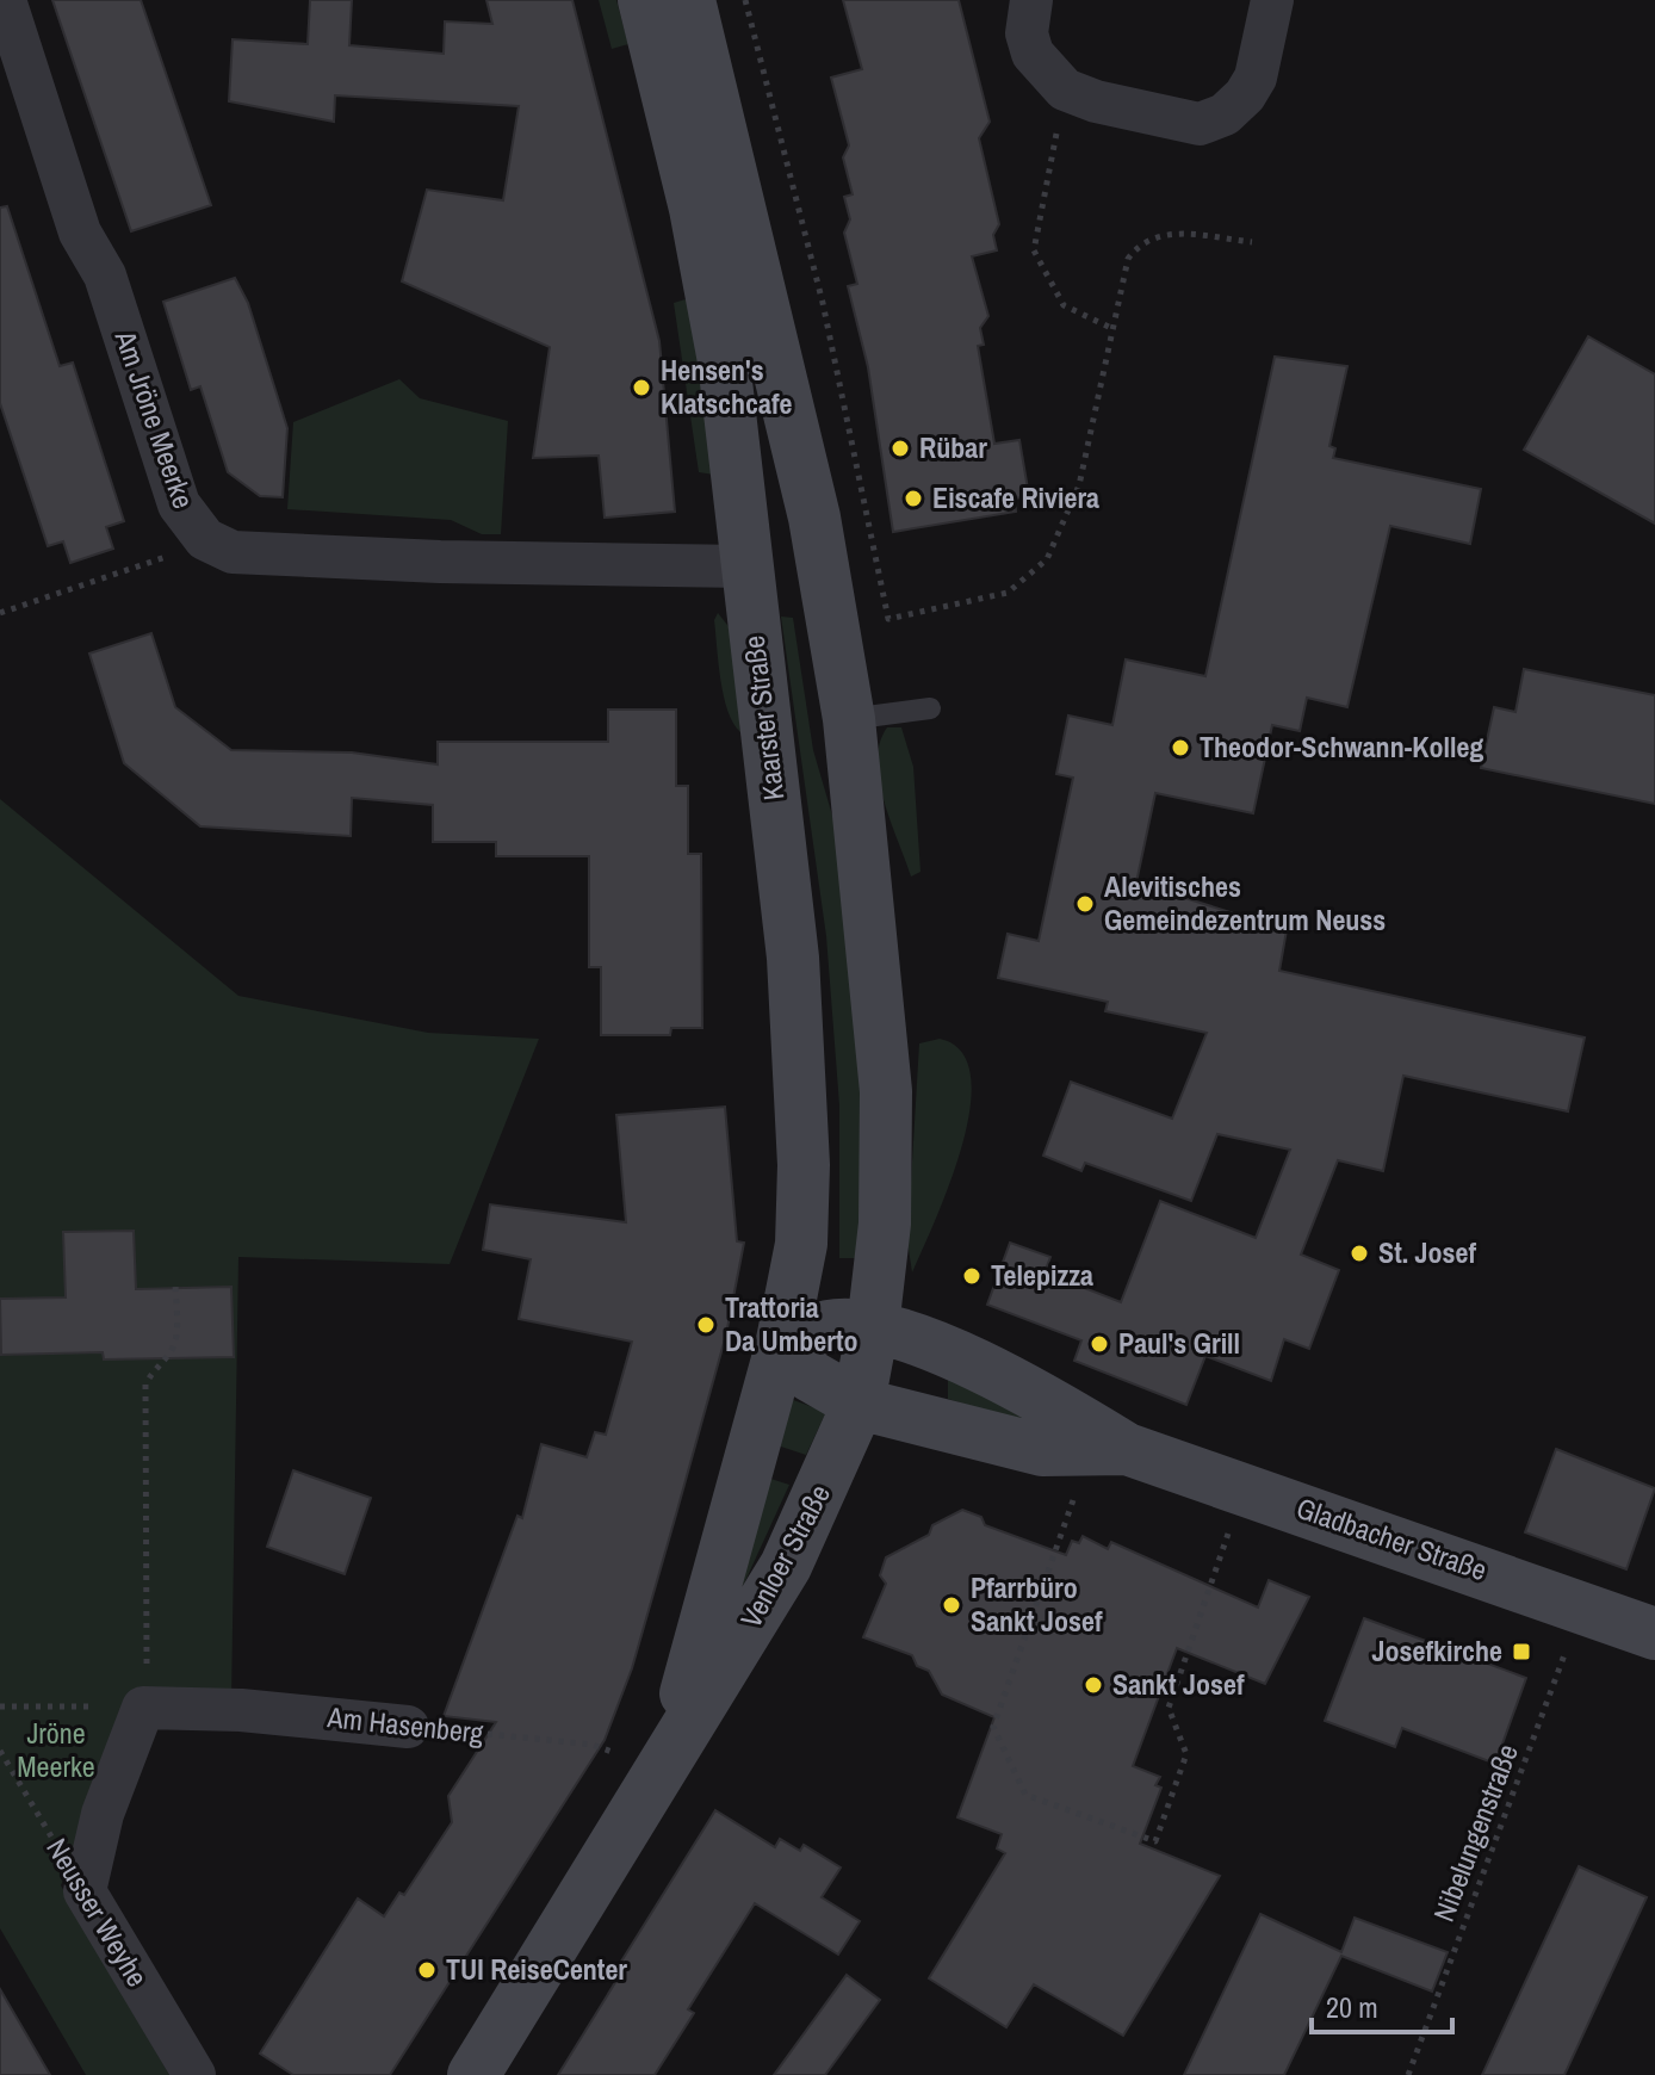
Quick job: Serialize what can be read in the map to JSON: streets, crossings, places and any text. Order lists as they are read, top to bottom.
{
  "streets": {
    "main road": ["Kaarster Straße", "Gladbacher Straße", "Venloer Straße"],
    "street": ["Am Jröne Meerke", "Am Hasenberg", "Neusser Weyhe"],
    "path": ["Nibelungenstraße"]
  },
  "crossings": [
    ["Am Jröne Meerke", "Kaarster Straße"],
    ["Kaarster Straße", "Gladbacher Straße"],
    ["Kaarster Straße", "Venloer Straße"],
    ["Gladbacher Straße", "Venloer Straße"],
    ["Gladbacher Straße", "Nibelungenstraße"],
    ["Venloer Straße", "Am Hasenberg"]
  ],
  "parks": ["Jröne Meerke"],
  "places": {
    "other": [
      "Hensen's Klatschcafe",
      "Rübar",
      "Eiscafe Riviera",
      "Theodor-Schwann-Kolleg",
      "Alevitisches Gemeindezentrum Neuss",
      "St. Josef",
      "Telepizza",
      "Trattoria Da Umberto",
      "Paul's Grill",
      "Pfarrbüro Sankt Josef",
      "Sankt Josef",
      "TUI ReiseCenter"
    ],
    "transit": ["Josefkirche"]
  },
  "scale_bar": "20 m"
}
